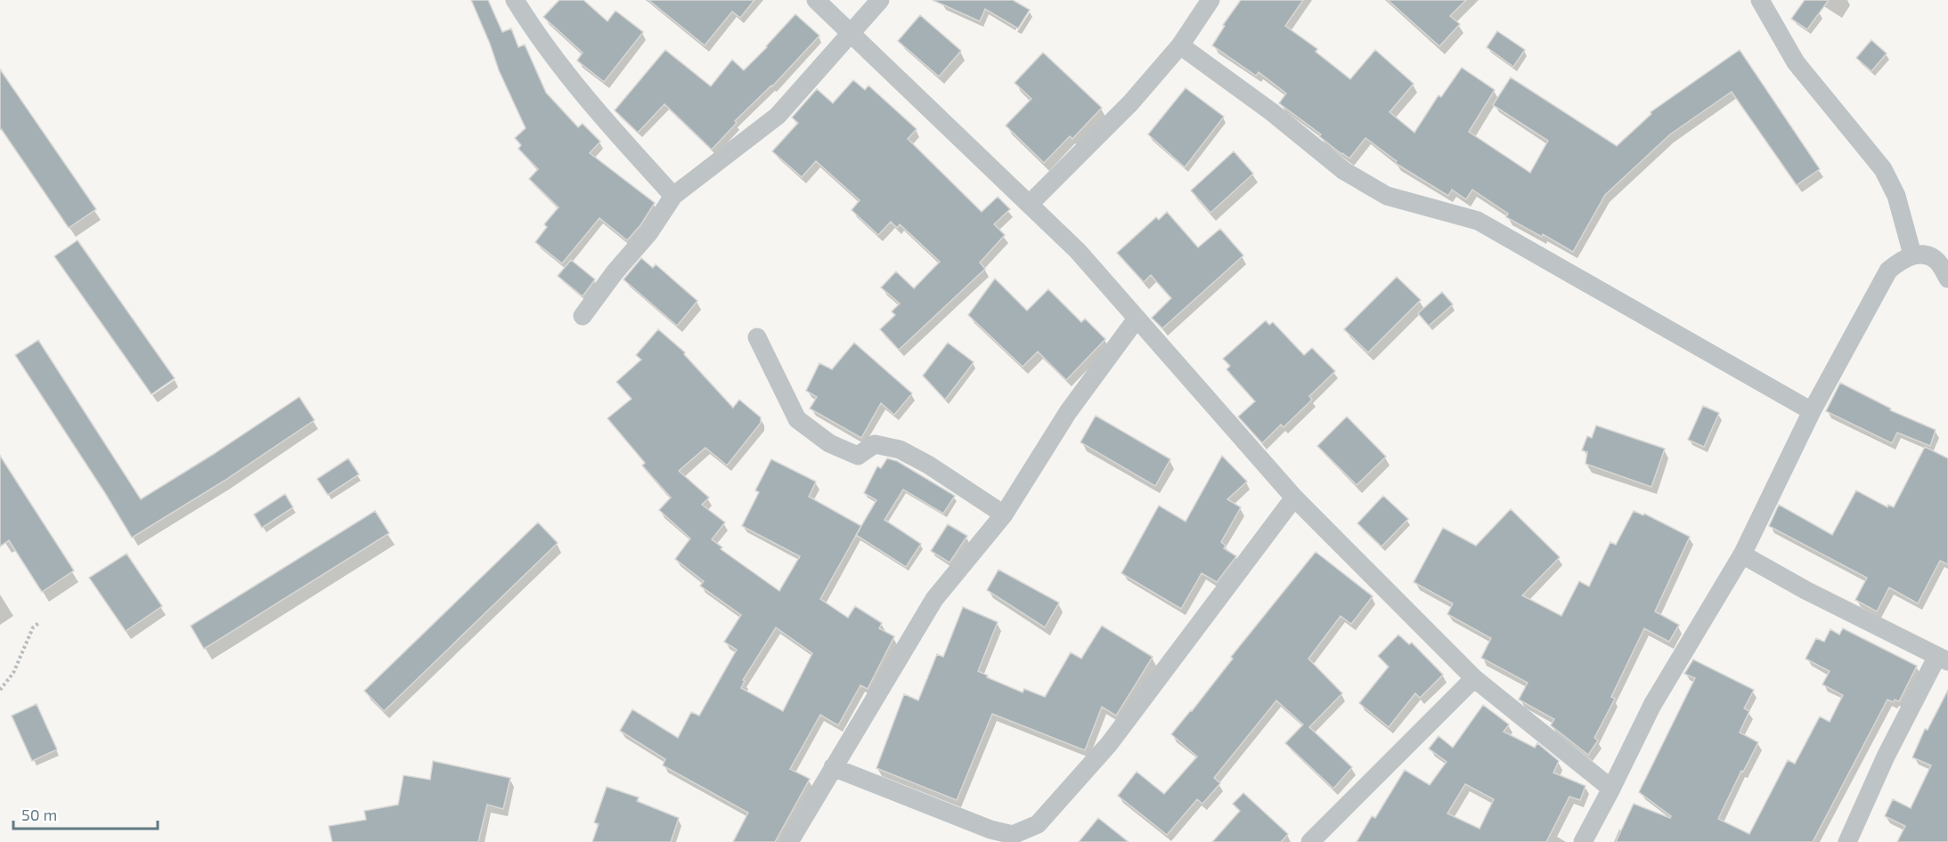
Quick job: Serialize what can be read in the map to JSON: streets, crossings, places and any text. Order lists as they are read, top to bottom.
{
  "scale_bar": "50 m"
}
